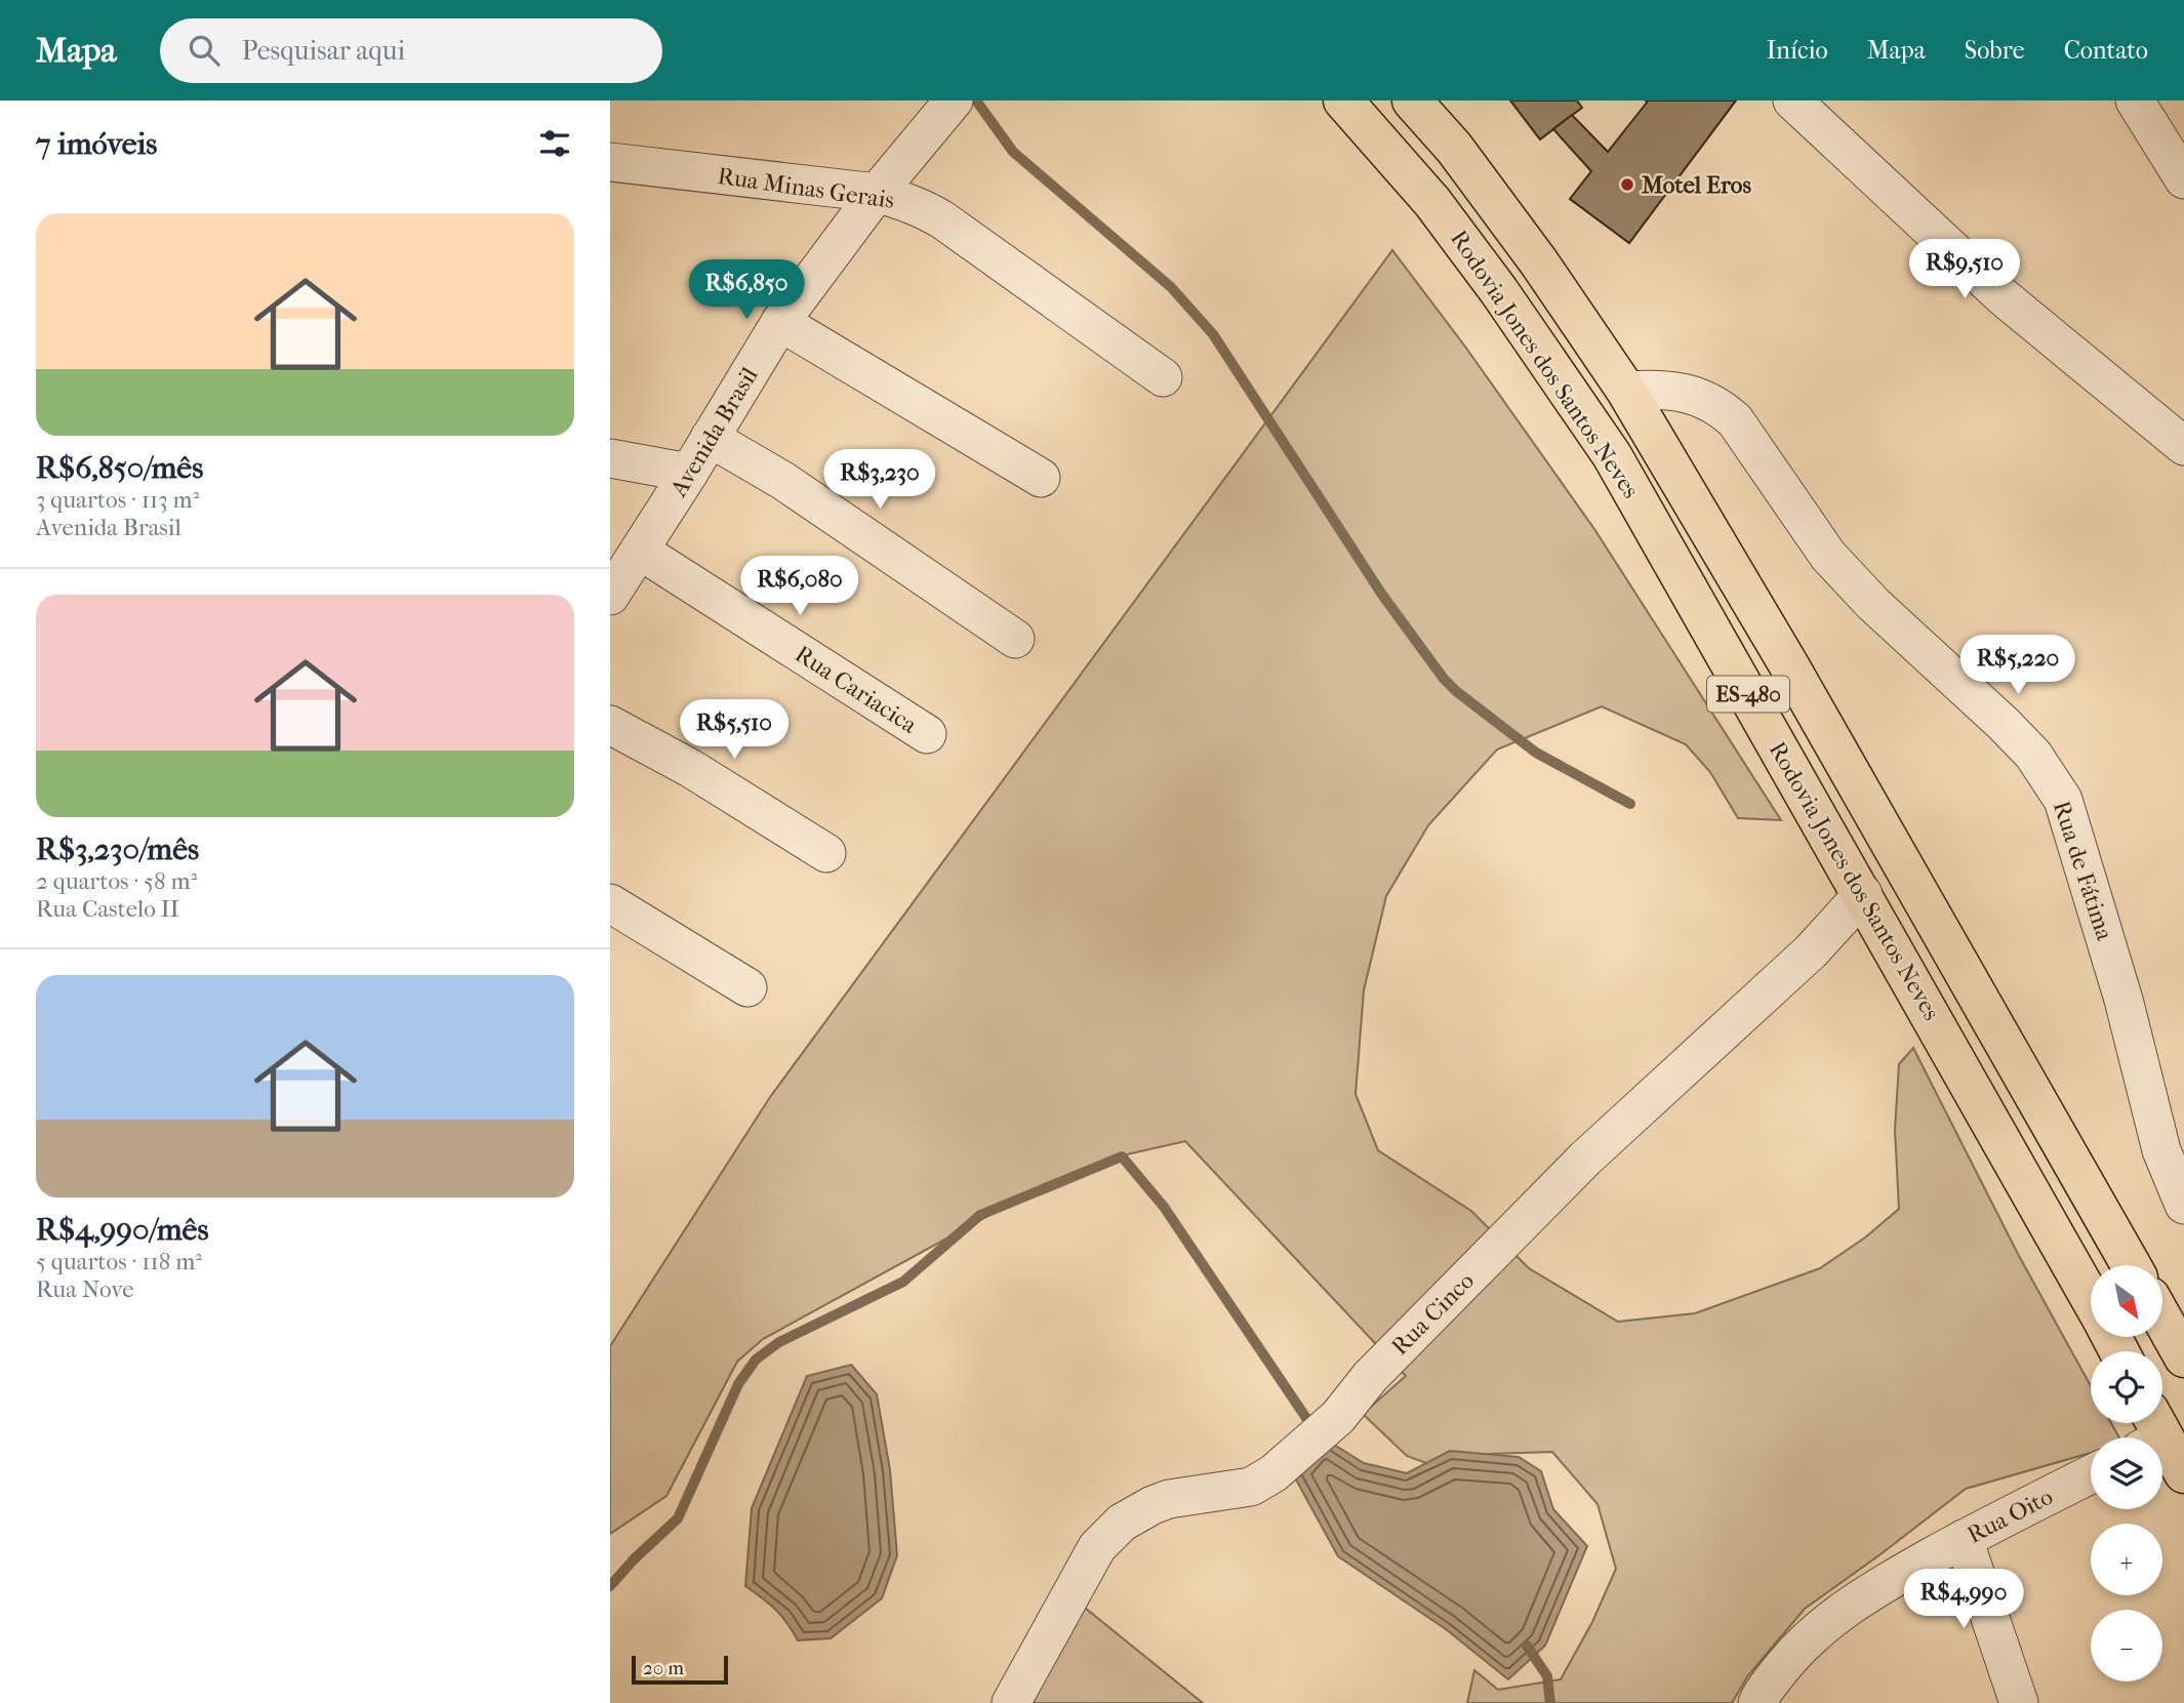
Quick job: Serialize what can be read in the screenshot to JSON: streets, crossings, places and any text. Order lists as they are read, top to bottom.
{
  "streets": {
    "main road": ["Rodovia Jones dos Santos Neves", "ES-480"],
    "street": [
      "Rua Minas Gerais",
      "Avenida Brasil",
      "Rua Cariacica",
      "Rua de Fátima",
      "Rua Cinco",
      "Rua Oito"
    ]
  },
  "crossings": [
    ["Rua Minas Gerais", "Avenida Brasil"],
    ["Rodovia Jones dos Santos Neves", "Rua de Fátima"],
    ["Rodovia Jones dos Santos Neves", "Rua Cinco"],
    ["Avenida Brasil", "Rua Cariacica"]
  ],
  "places": ["Motel Eros"],
  "scale_bar": "20 m",
  "north": "bottom right",
  "page": {
    "header": "Mapa",
    "search": "Pesquisar aqui",
    "nav": [
      "Início",
      "Mapa",
      "Sobre",
      "Contato"
    ],
    "heading": "7 imóveis",
    "list": [
      {
        "name": "R$6,850/mês",
        "note": "3 quartos · 113 m² · Avenida Brasil"
      },
      {
        "name": "R$3,230/mês",
        "note": "2 quartos · 58 m² · Rua Castelo II"
      },
      {
        "name": "R$4,990/mês",
        "note": "5 quartos · 118 m² · Rua Nove"
      }
    ],
    "price": [
      "R$9,510",
      "R$6,850",
      "R$3,230",
      "R$6,080",
      "R$5,220",
      "R$5,510",
      "R$4,990"
    ],
    "map_buttons": ["+", "−"],
    "scale": "20 m"
  }
}
